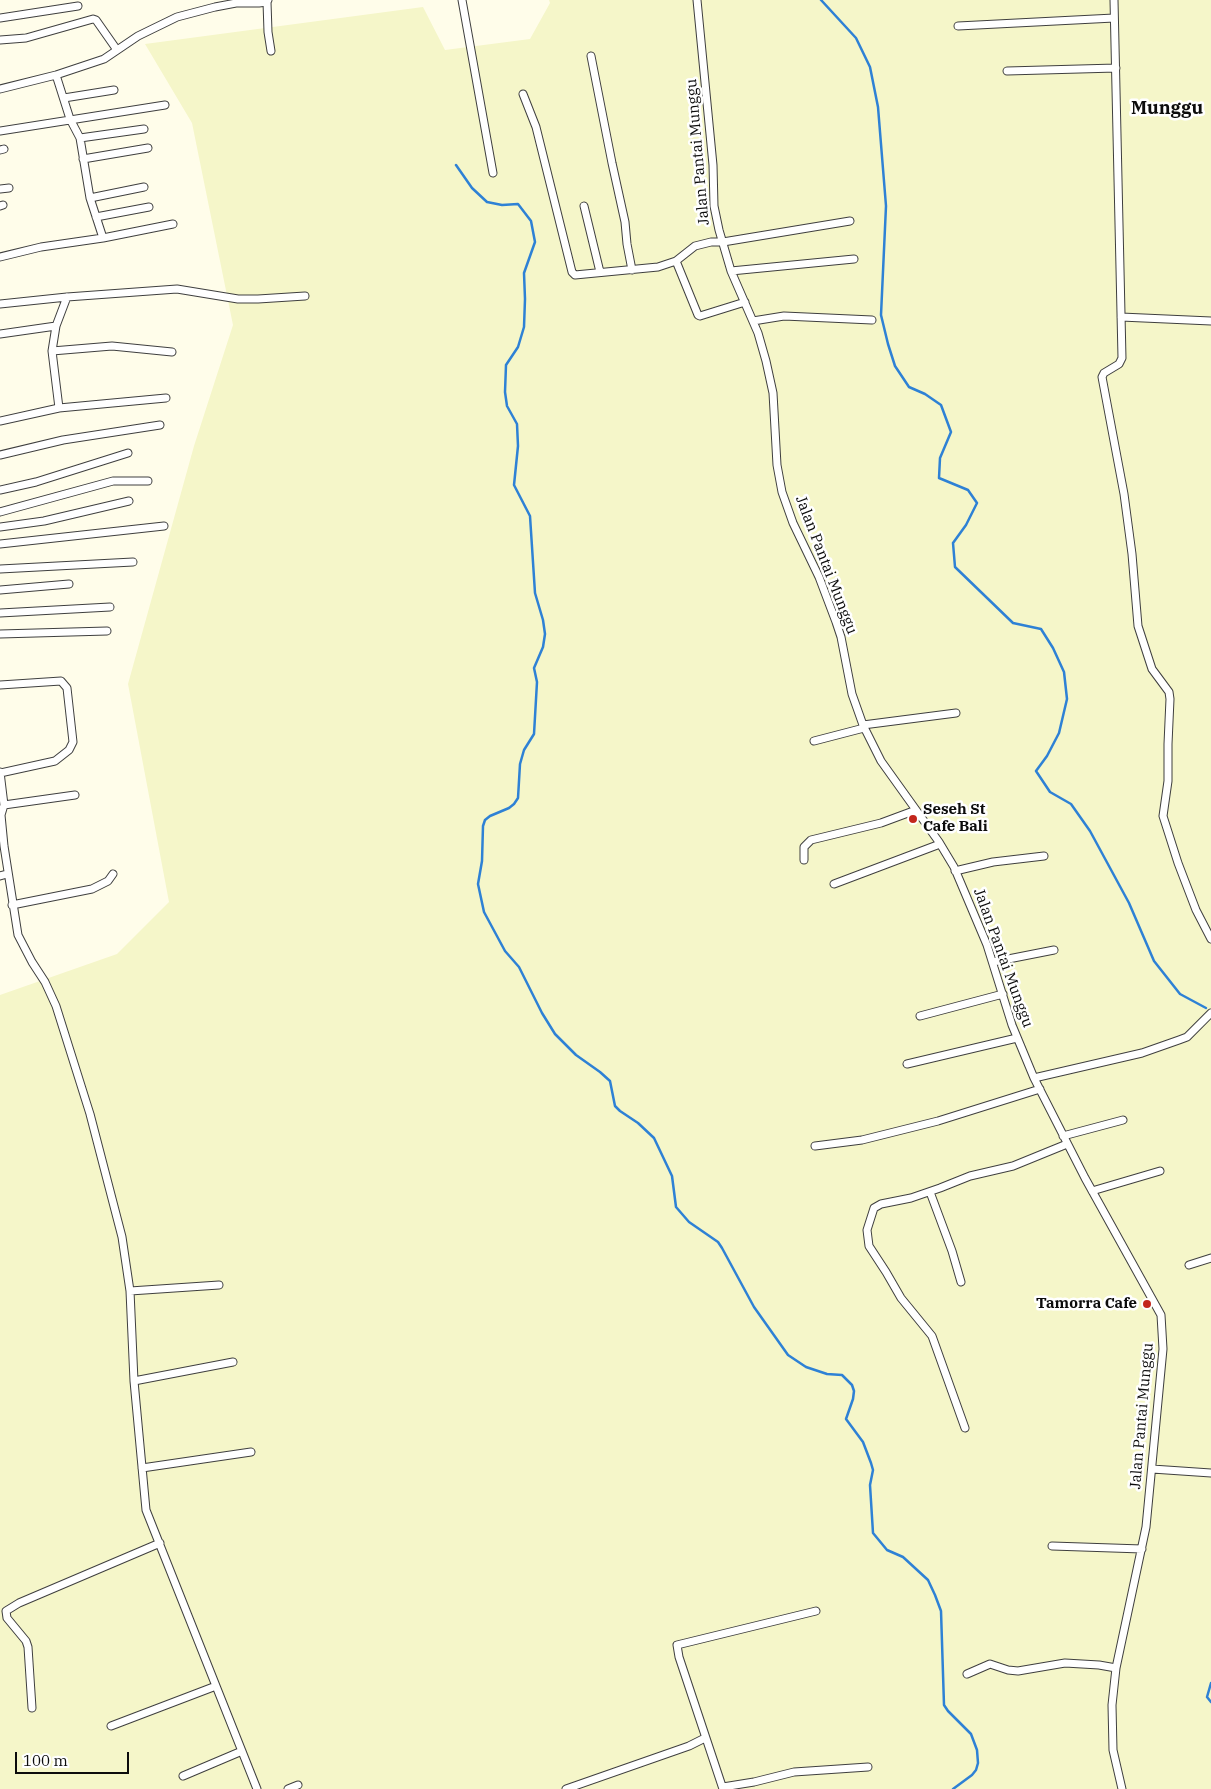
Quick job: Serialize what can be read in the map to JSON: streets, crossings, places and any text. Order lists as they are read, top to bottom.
{
  "streets": {
    "street": ["Jalan Pantai Munggu"]
  },
  "districts": ["Munggu"],
  "places": ["Seseh St Cafe Bali", "Tamorra Cafe"],
  "scale_bar": "100 m"
}
